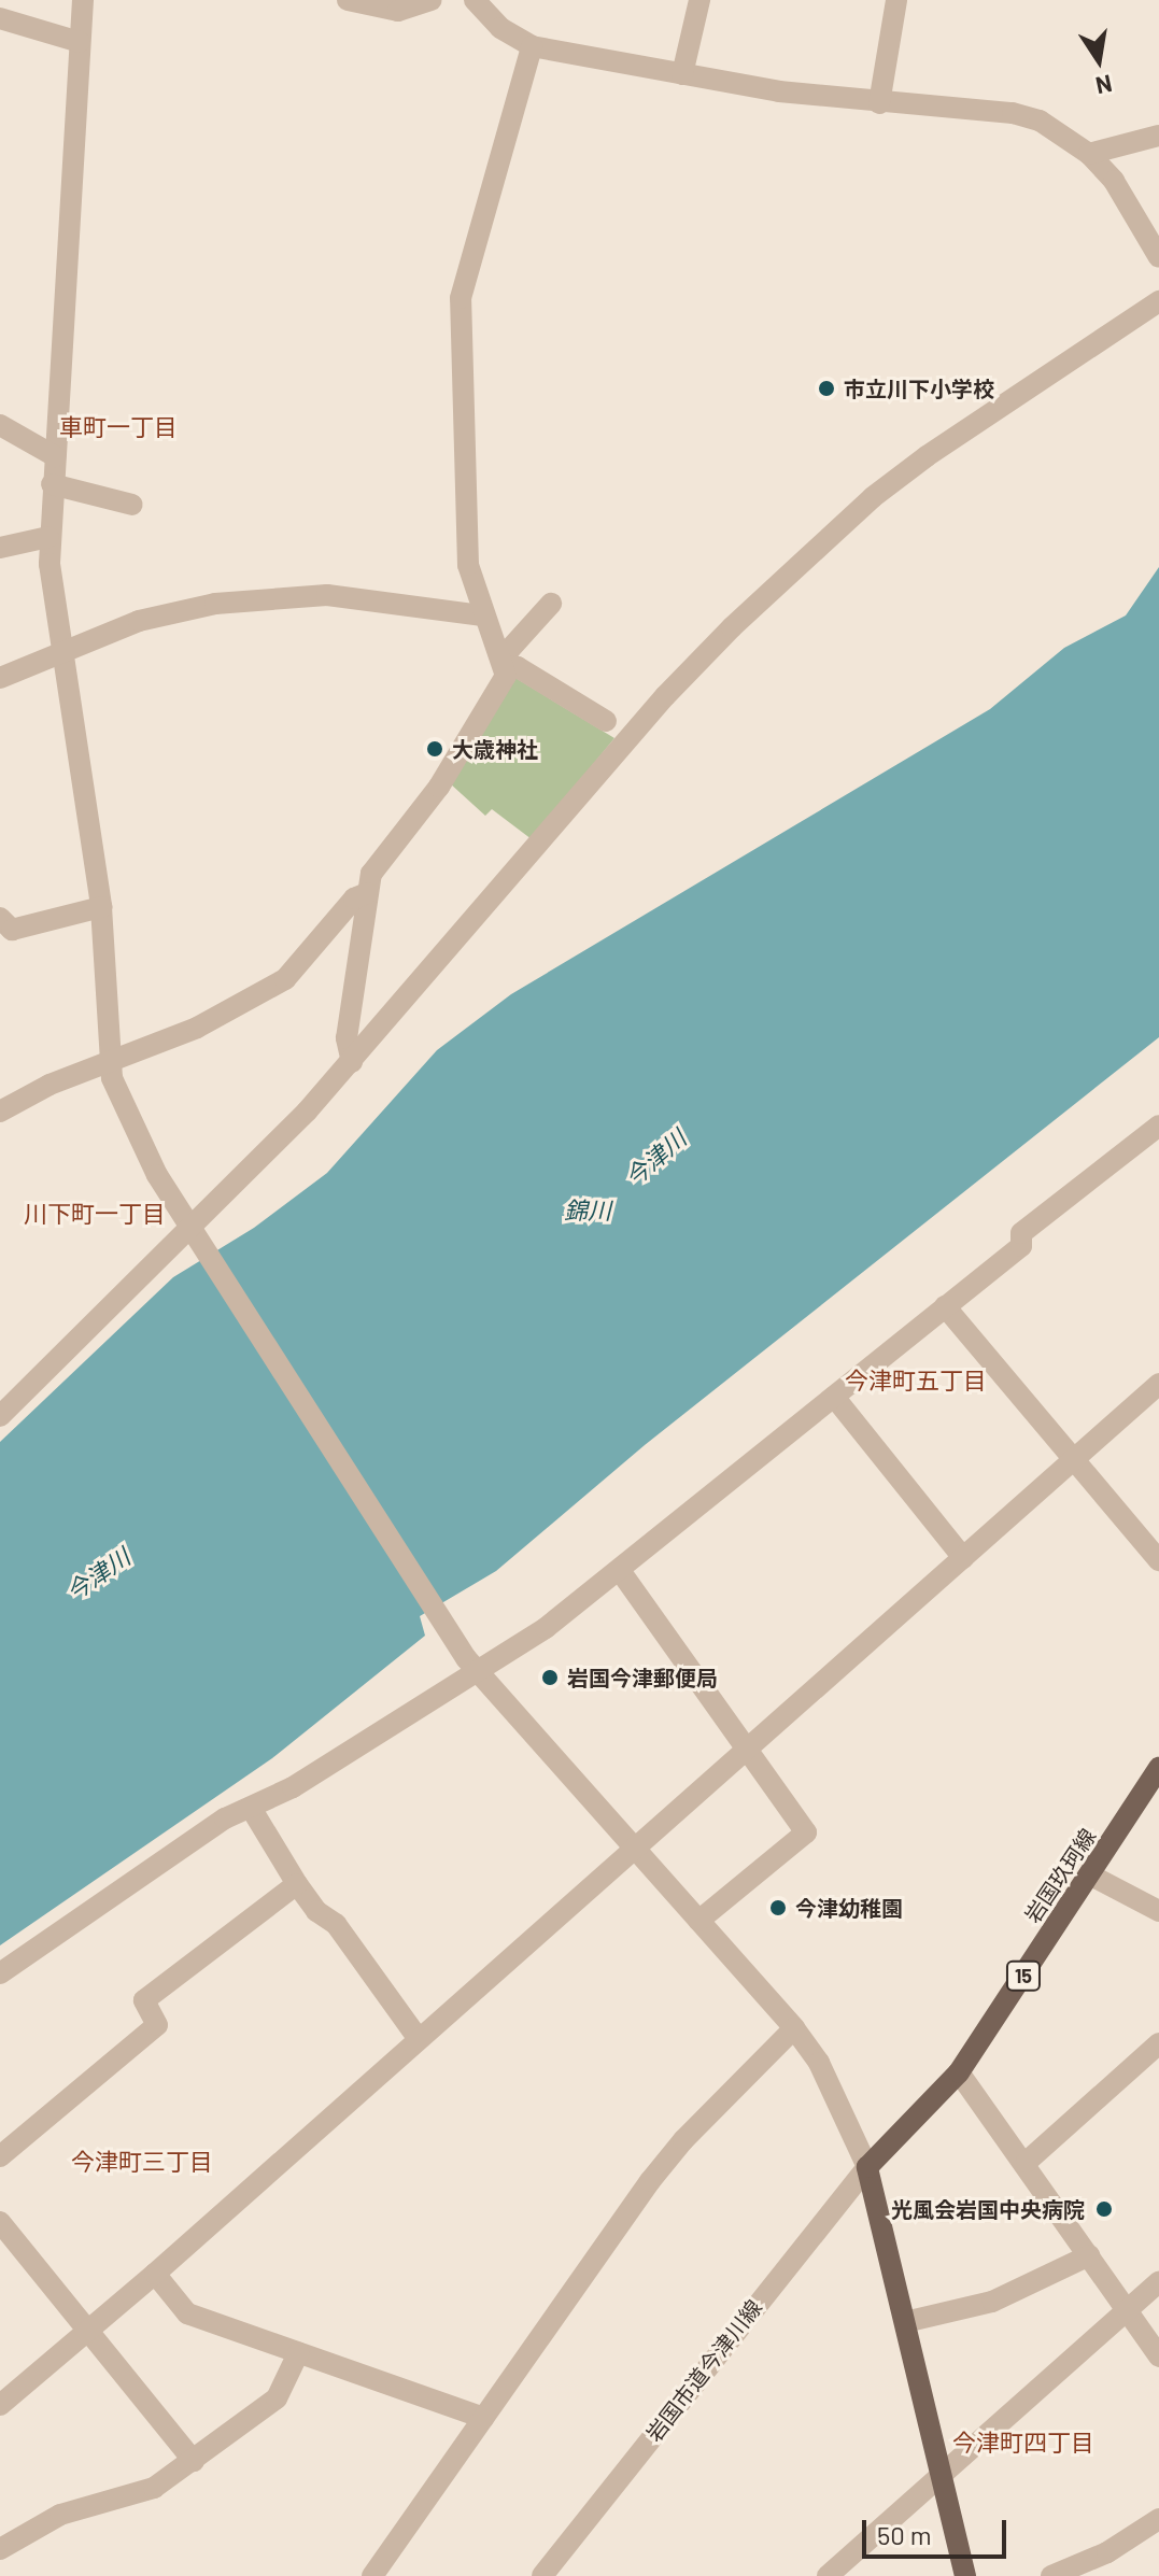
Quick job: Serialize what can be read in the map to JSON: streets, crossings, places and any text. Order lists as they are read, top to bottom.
{
  "streets": {
    "main road": ["岩国玖珂線", "15"],
    "street": ["岩国市道今津川線"]
  },
  "crossings": [
    ["岩国玖珂線", "岩国市道今津川線"]
  ],
  "districts": [
    "車町一丁目",
    "川下町一丁目",
    "今津町五丁目",
    "今津町三丁目",
    "今津町四丁目"
  ],
  "water": ["今津川", "錦川"],
  "places": [
    "市立川下小学校",
    "大歳神社",
    "岩国今津郵便局",
    "今津幼稚園",
    "光風会岩国中央病院"
  ],
  "scale_bar": "50 m",
  "north": "bottom"
}
